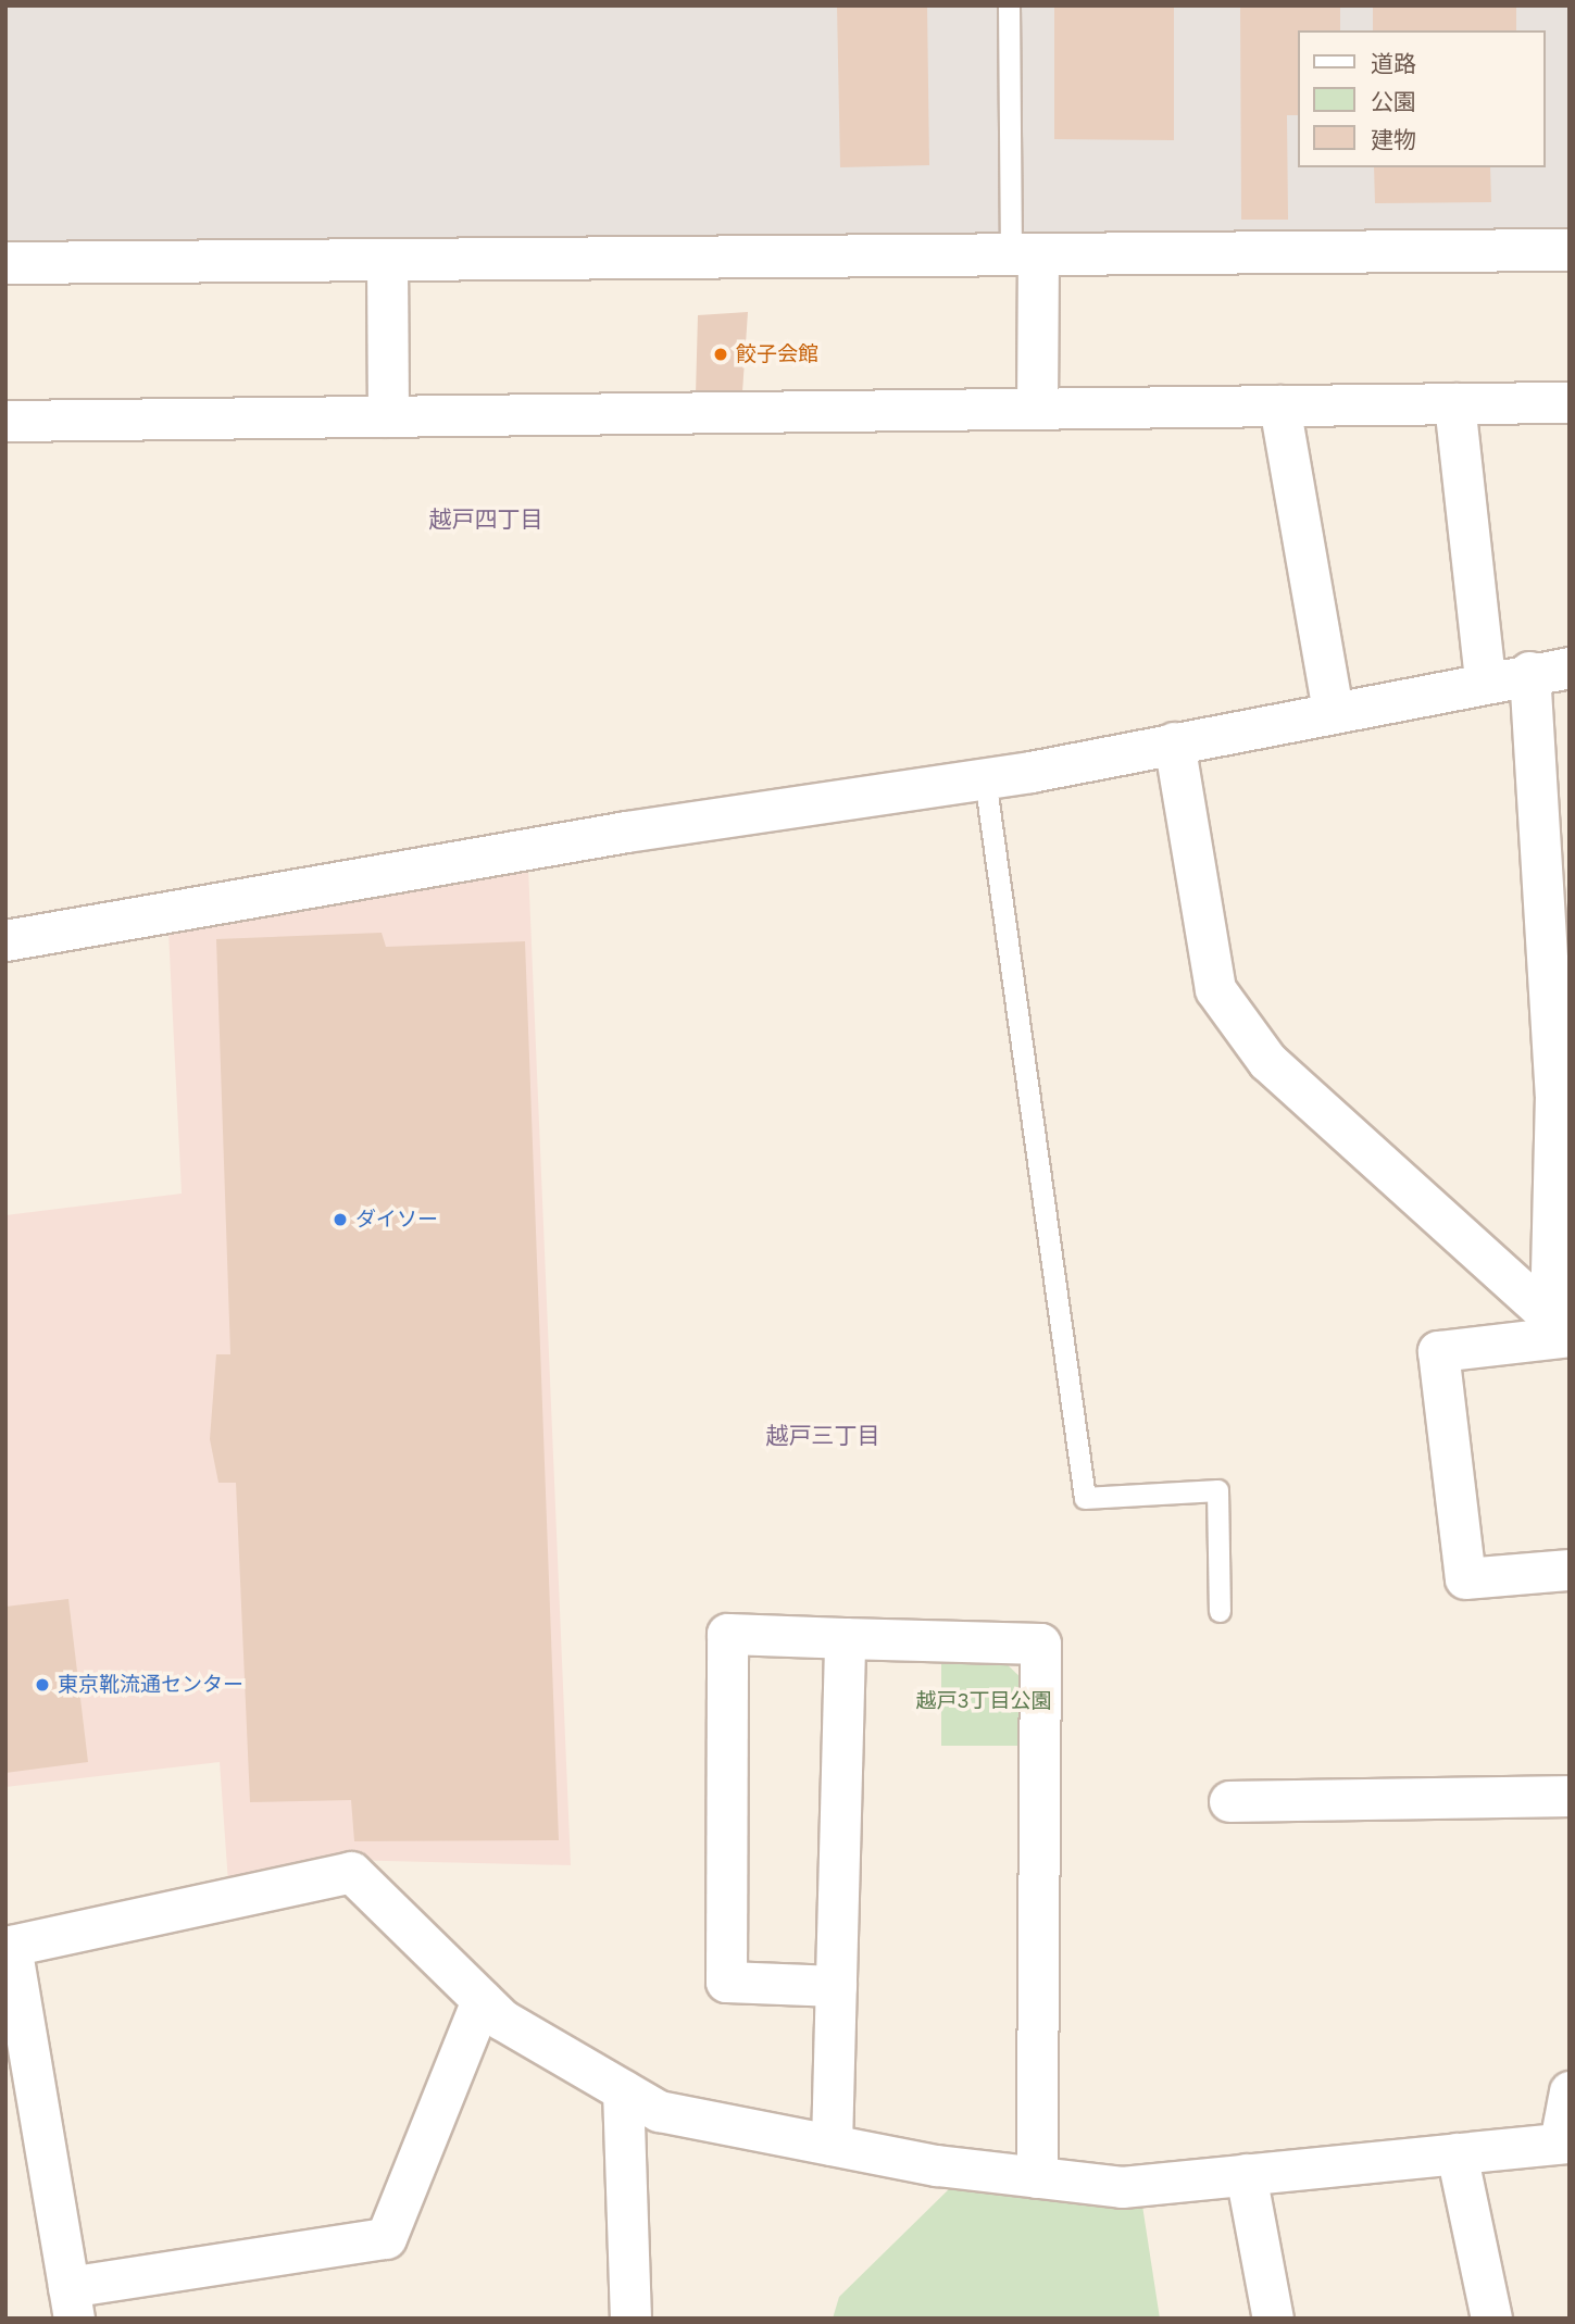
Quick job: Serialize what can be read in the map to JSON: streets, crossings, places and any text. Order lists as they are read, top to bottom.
{
  "districts": ["越戸四丁目", "越戸三丁目"],
  "parks": ["越戸3丁目公園"],
  "places": ["餃子会館", "ダイソー", "東京靴流通センター"],
  "legend": ["道路", "公園", "建物"]
}
